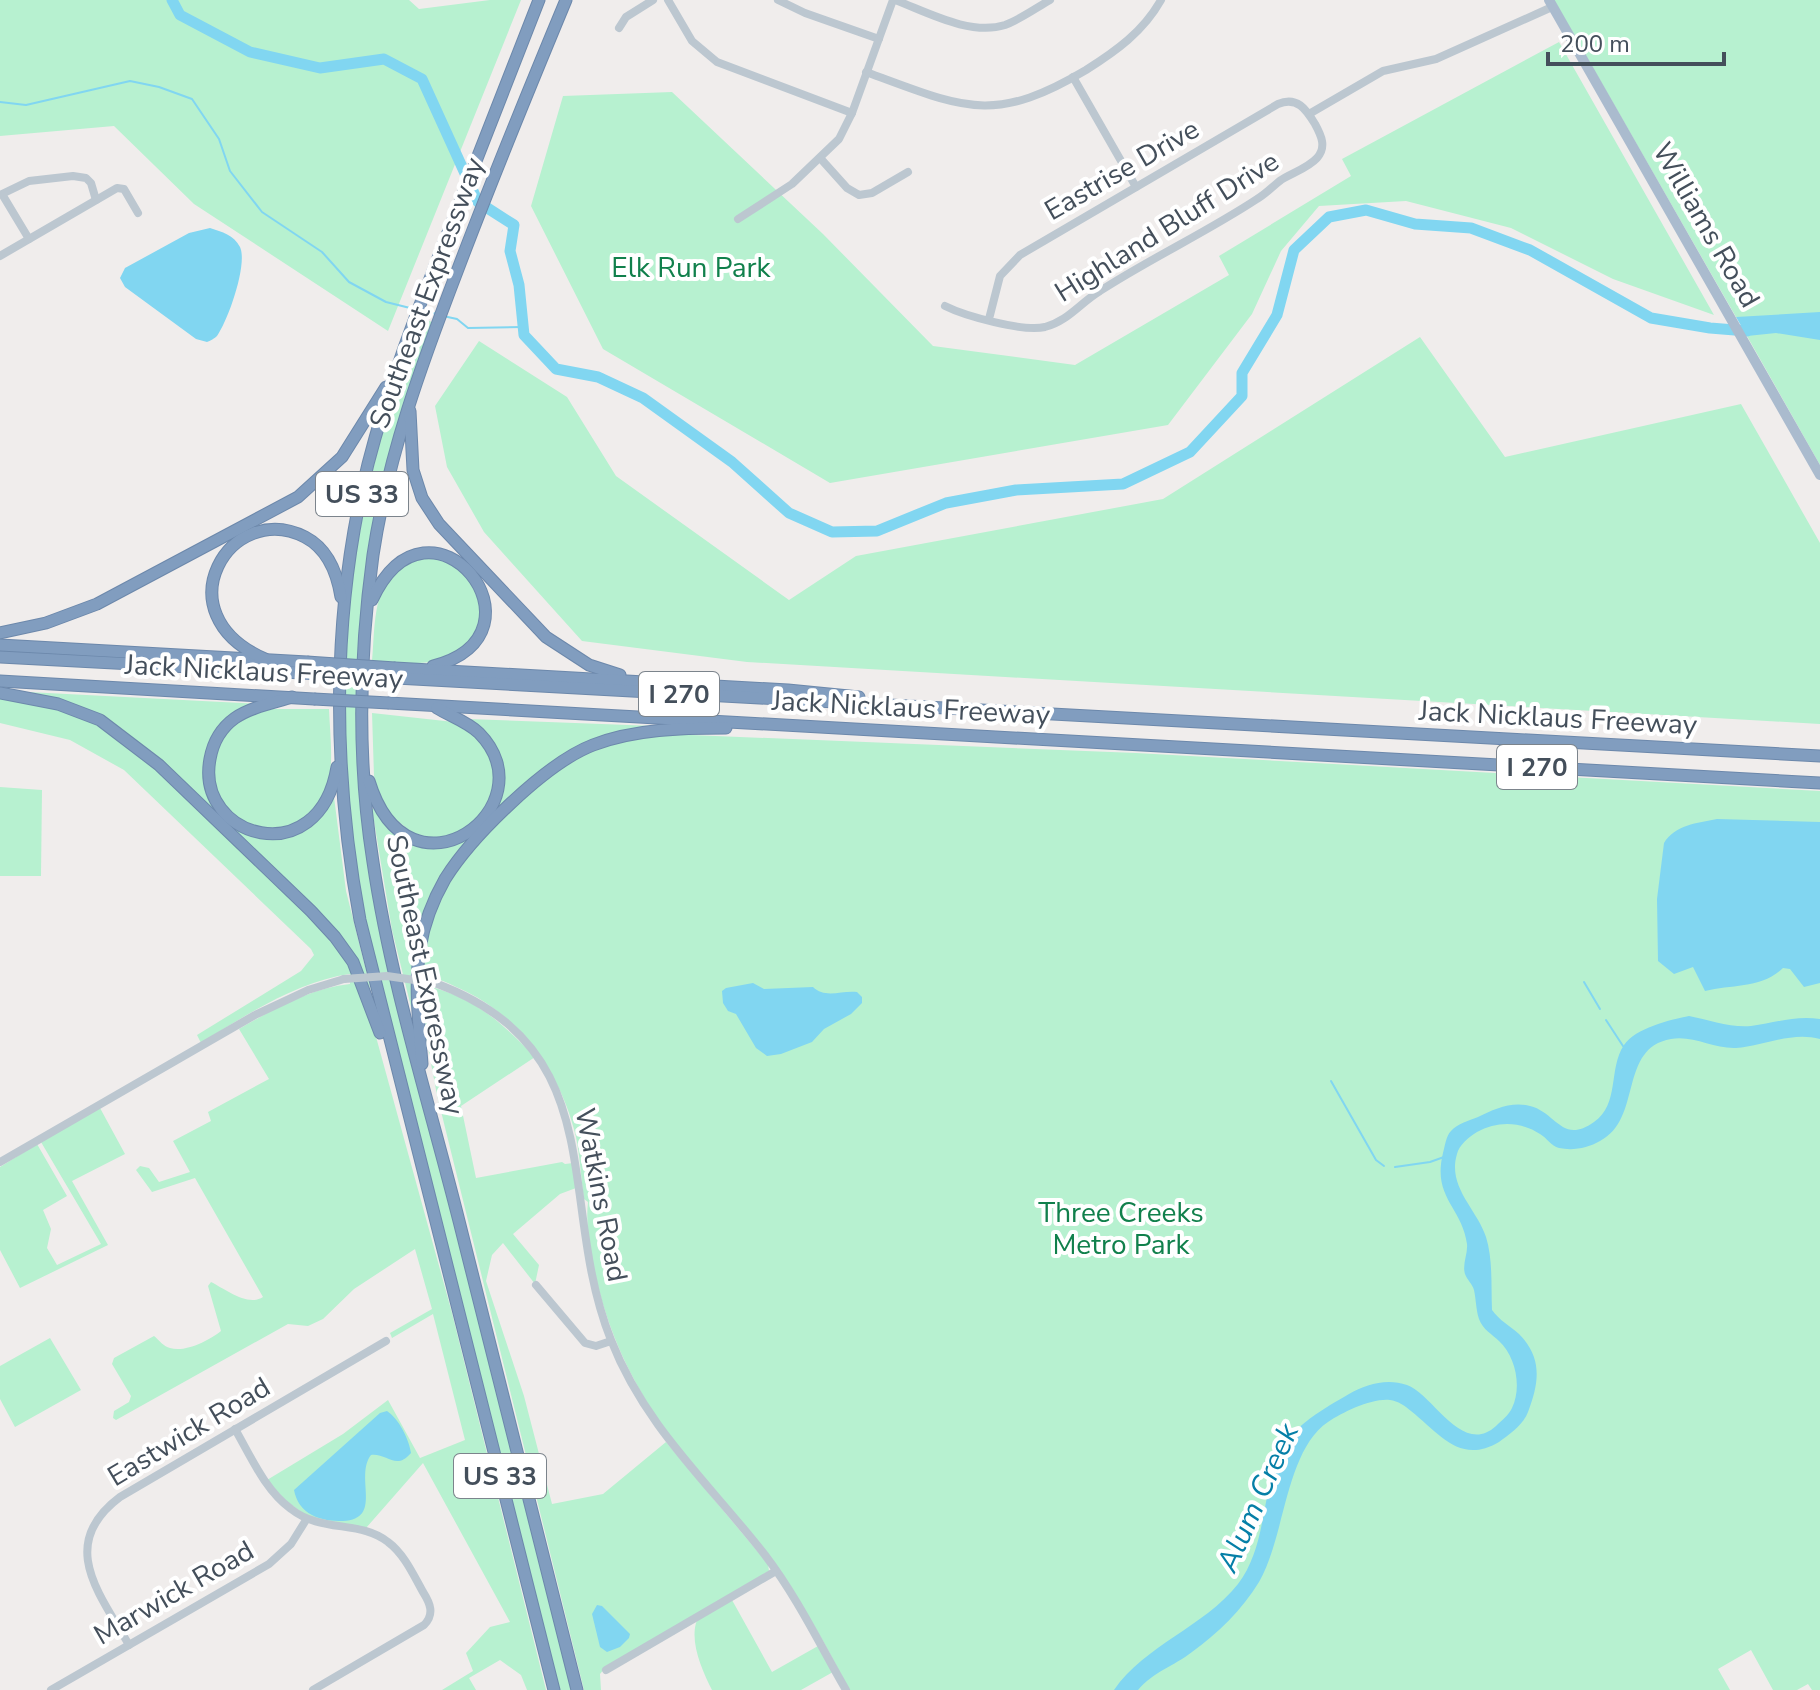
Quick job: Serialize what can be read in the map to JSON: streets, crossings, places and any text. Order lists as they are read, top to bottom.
{
  "streets": {
    "highway": [
      "Southeast Expressway",
      "US 33",
      "Jack Nicklaus Freeway",
      "I 270"
    ],
    "main road": ["Williams Road"],
    "street": [
      "Eastrise Drive",
      "Highland Bluff Drive",
      "Watkins Road",
      "Eastwick Road",
      "Marwick Road"
    ]
  },
  "crossings": [
    ["Eastrise Drive", "Highland Bluff Drive"],
    ["Eastwick Road", "Marwick Road"]
  ],
  "water": ["Alum Creek"],
  "parks": ["Elk Run Park", "Three Creeks Metro Park"],
  "scale_bar": "200 m"
}
